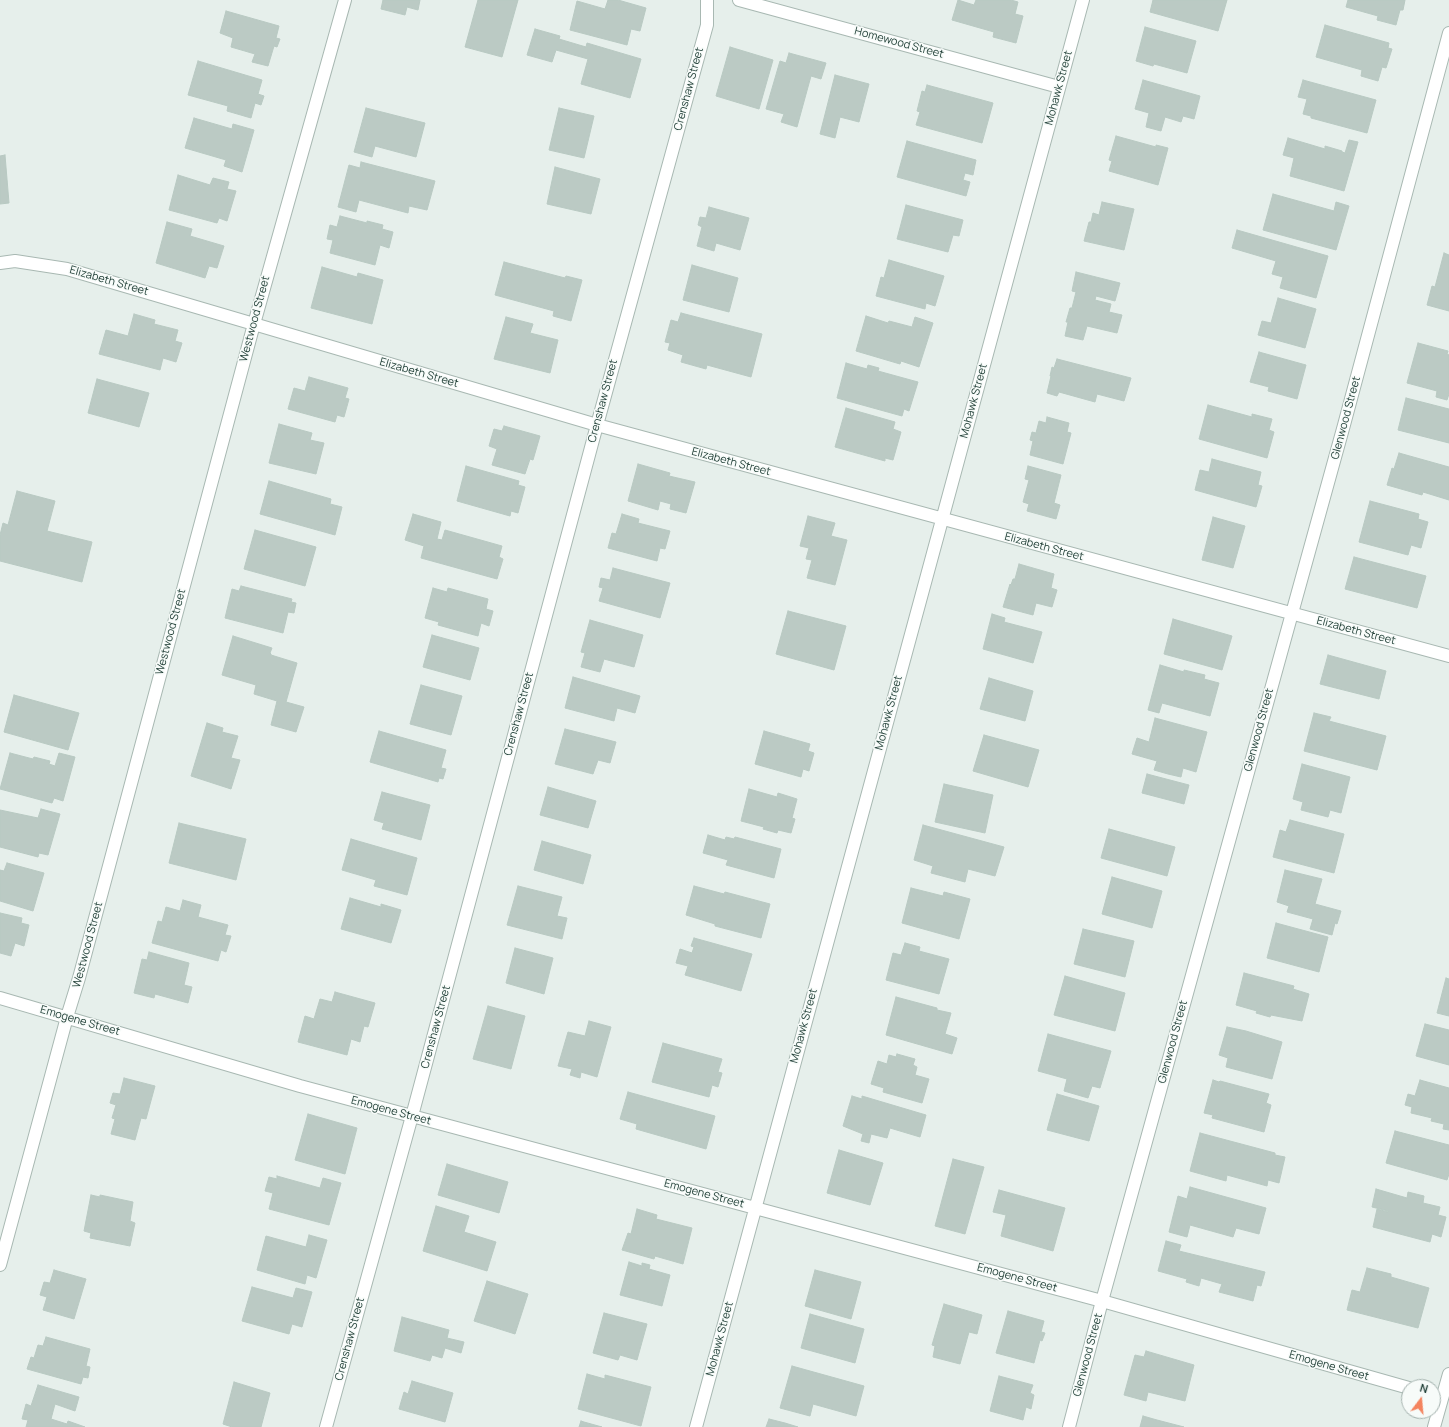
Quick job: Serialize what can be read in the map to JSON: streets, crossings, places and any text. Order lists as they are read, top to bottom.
{
  "streets": {
    "street": [
      "Homewood Street",
      "Mohawk Street",
      "Crenshaw Street",
      "Elizabeth Street",
      "Westwood Street",
      "Glenwood Street",
      "Emogene Street"
    ]
  },
  "crossings": [
    ["Homewood Street", "Mohawk Street"],
    ["Mohawk Street", "Elizabeth Street"],
    ["Mohawk Street", "Emogene Street"],
    ["Crenshaw Street", "Elizabeth Street"],
    ["Crenshaw Street", "Emogene Street"],
    ["Elizabeth Street", "Westwood Street"],
    ["Elizabeth Street", "Glenwood Street"],
    ["Westwood Street", "Emogene Street"],
    ["Glenwood Street", "Emogene Street"]
  ],
  "north": "top"
}
